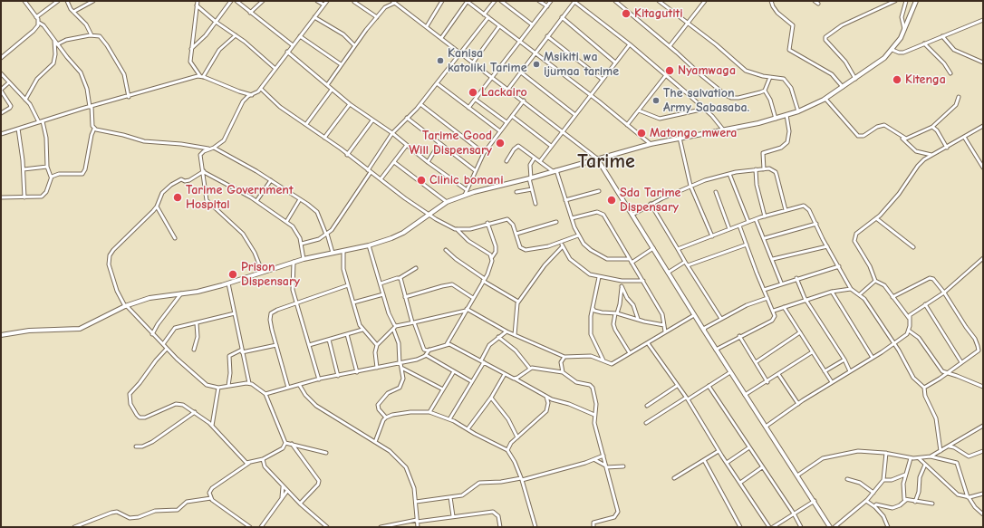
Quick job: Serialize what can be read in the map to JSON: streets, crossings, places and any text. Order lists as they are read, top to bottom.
{
  "districts": ["Tarime"],
  "places": [
    "Kitagutiti",
    "Kanisa katoliki Tarime",
    "Msikiti wa ijumaa tarime",
    "Nyamwaga",
    "Kitenga",
    "Lackairo",
    "The salvation Army Sabasaba.",
    "Matongo mwera",
    "Tarime Good Will Dispensary",
    "Clinic bomani",
    "Tarime Government Hospital",
    "Sda Tarime Dispensary",
    "Prison Dispensary"
  ]
}
